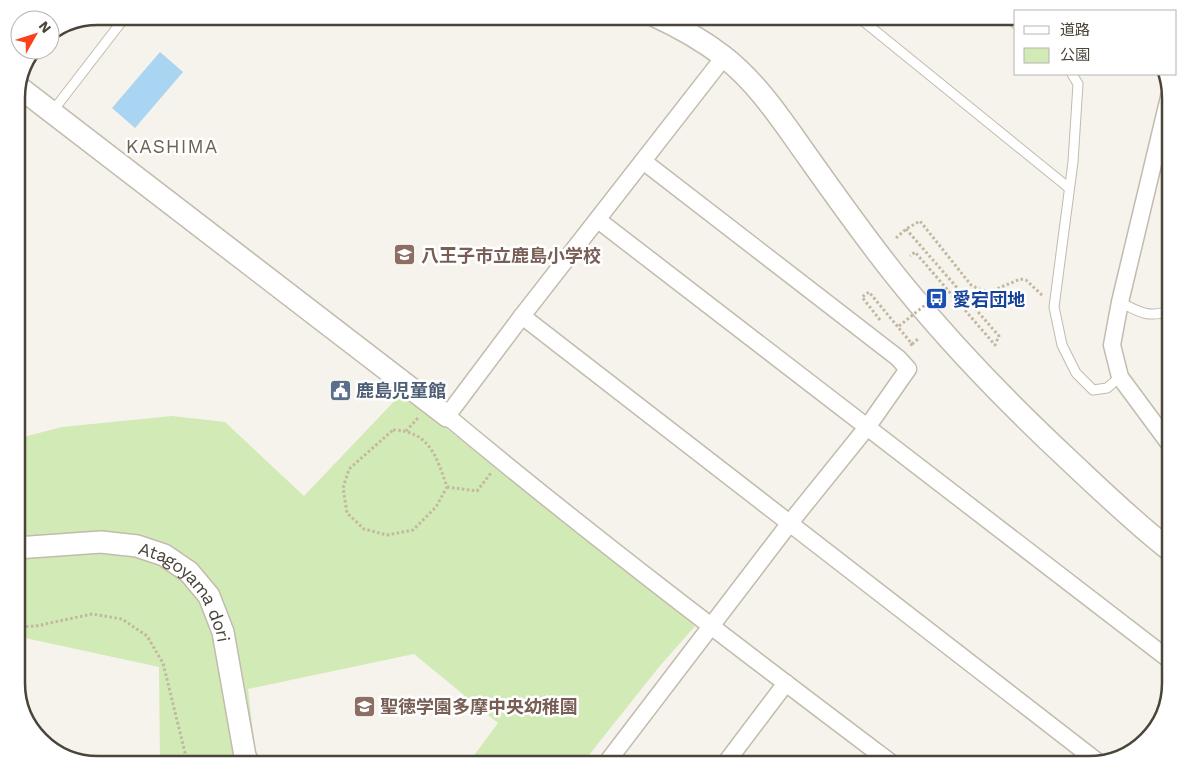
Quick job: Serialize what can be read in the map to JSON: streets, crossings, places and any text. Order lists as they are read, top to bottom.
{
  "streets": {
    "street": ["Atagoyama dori"]
  },
  "districts": ["KASHIMA"],
  "places": {
    "school or university": ["八王子市立鹿島小学校", "聖徳学園多摩中央幼稚園"],
    "bus stop": ["愛宕団地"],
    "public building": ["鹿島児童館"]
  },
  "legend": ["道路", "公園"],
  "north": "top right"
}
